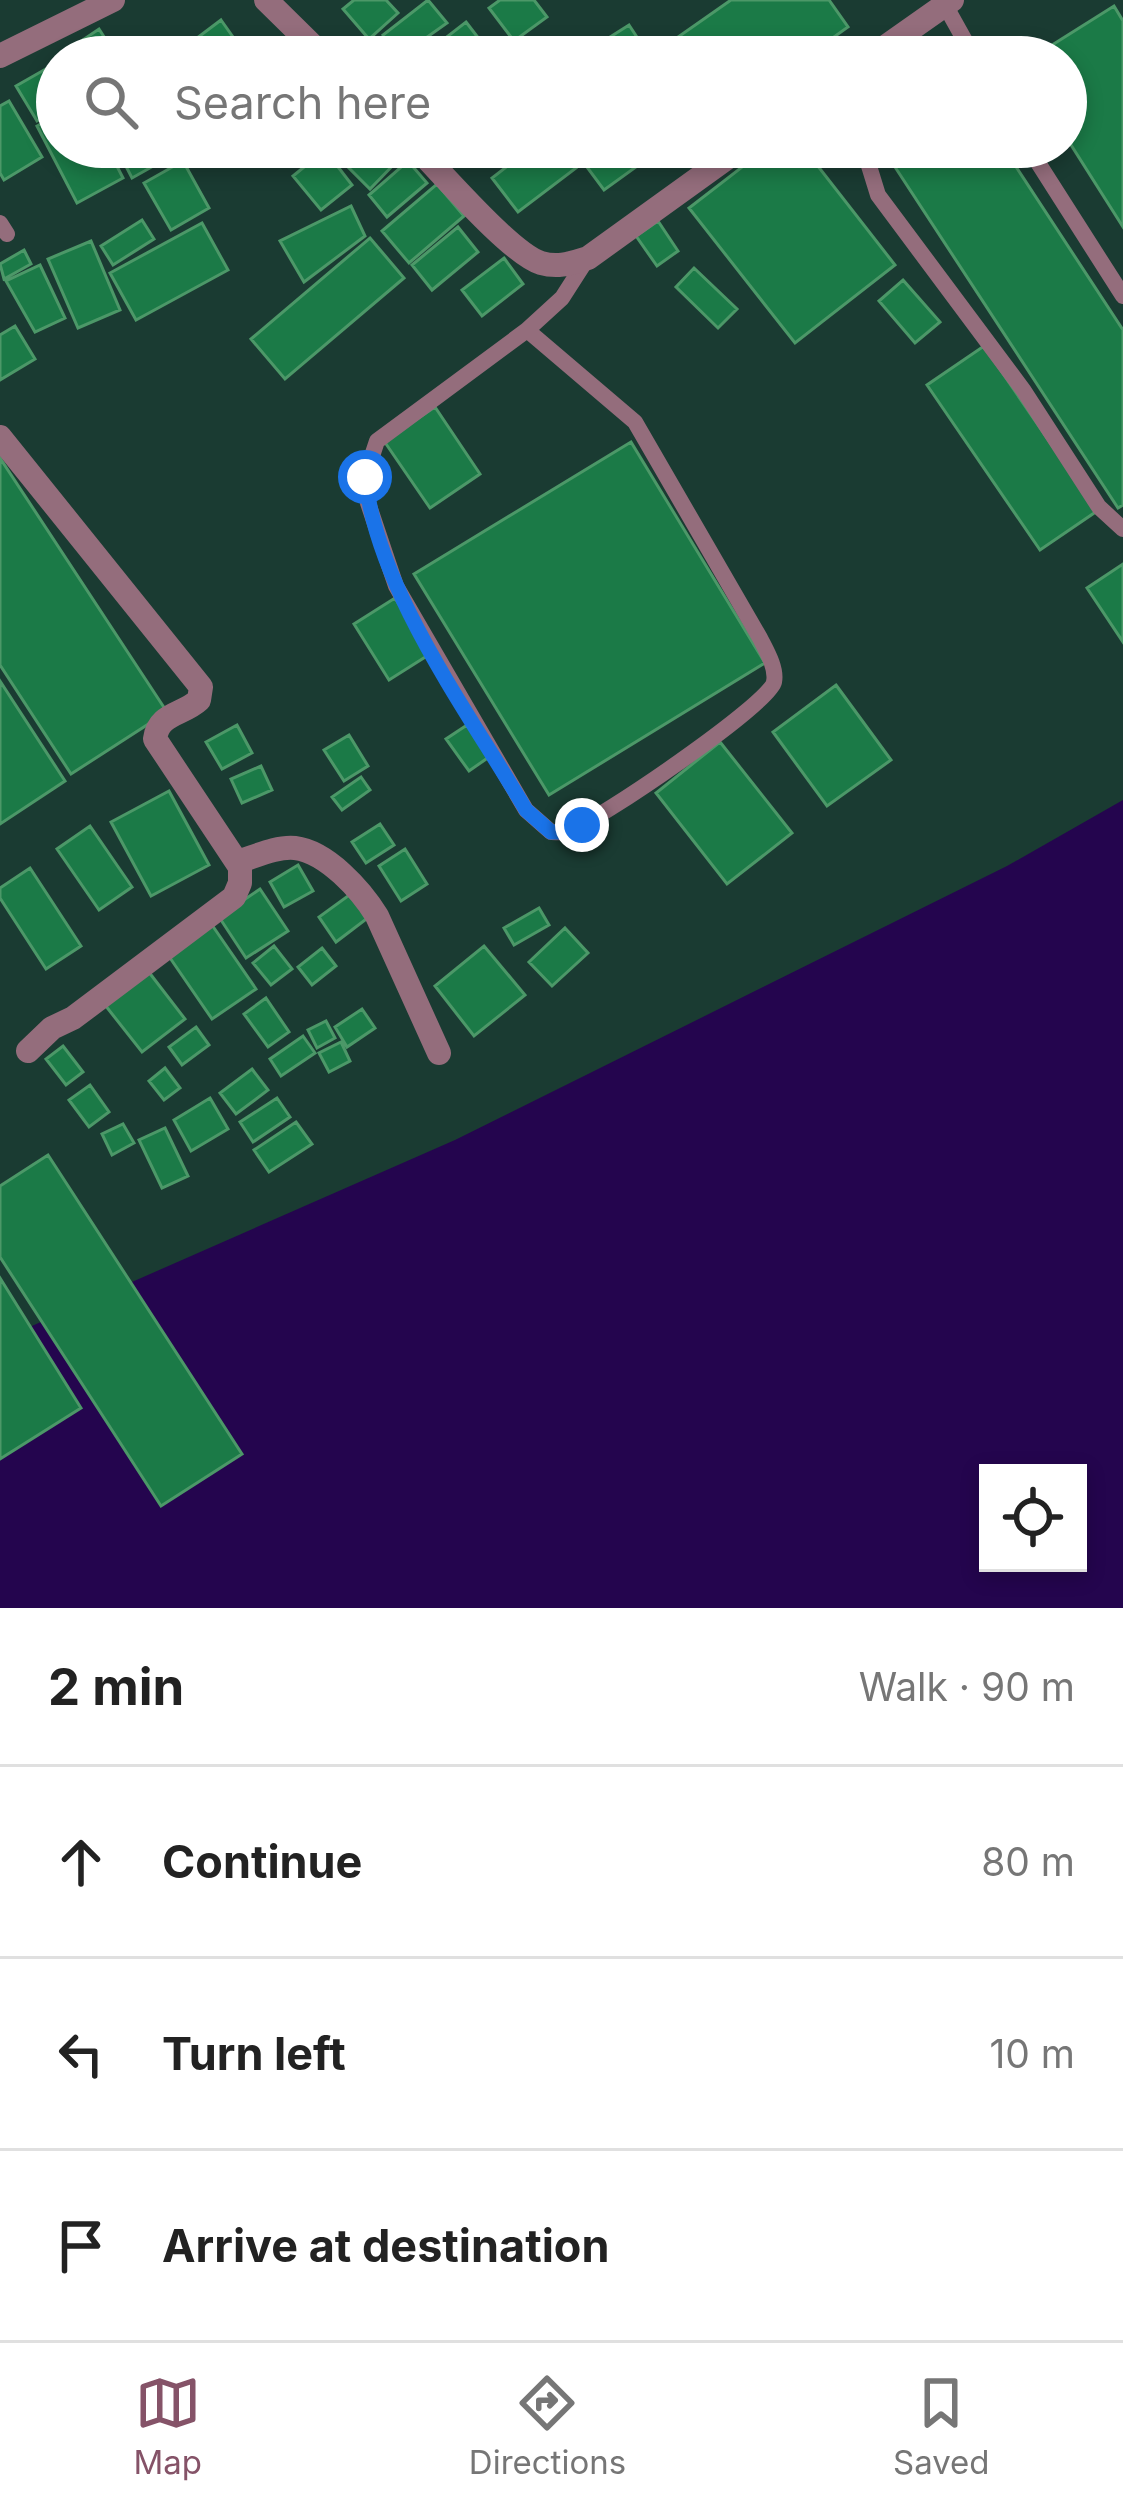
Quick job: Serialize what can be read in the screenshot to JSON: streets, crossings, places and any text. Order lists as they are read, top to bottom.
{
  "page": {
    "search": "Search here",
    "heading": ["2 min", "Walk · 90 m"],
    "list": [
      ["Continue", "80 m"],
      ["Turn left", "10 m"],
      "Arrive at destination"
    ],
    "nav": ["Map", "Directions", "Saved"]
  }
}
